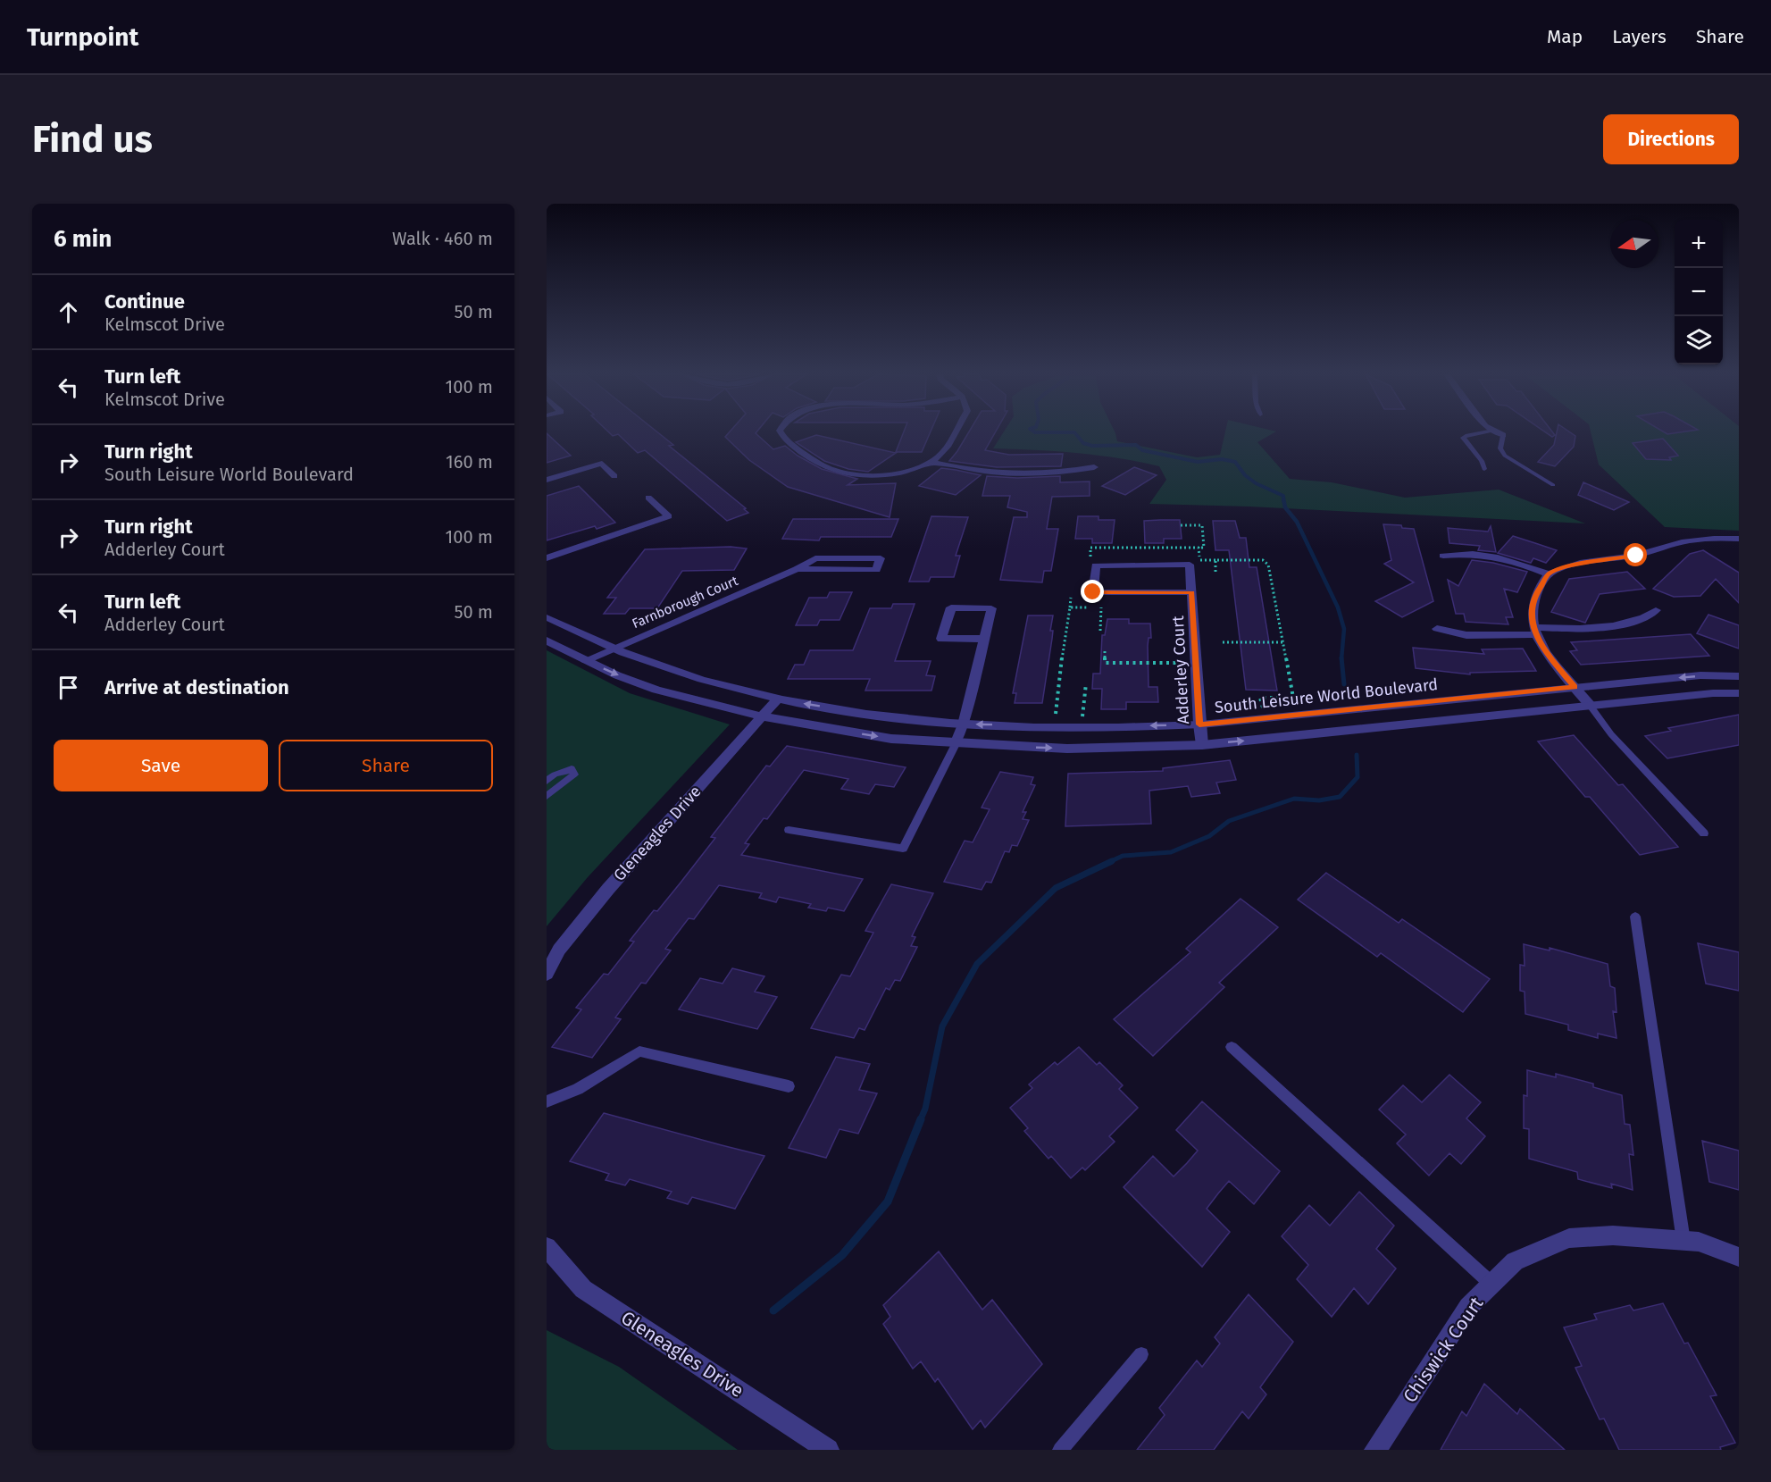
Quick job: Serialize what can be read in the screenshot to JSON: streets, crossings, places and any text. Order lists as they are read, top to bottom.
{
  "streets": {
    "street": [
      "Farnborough Court",
      "Adderley Court",
      "South Leisure World Boulevard",
      "Gleneagles Drive",
      "Chiswick Court"
    ]
  },
  "crossings": [
    ["Farnborough Court", "South Leisure World Boulevard"],
    ["Adderley Court", "South Leisure World Boulevard"],
    ["South Leisure World Boulevard", "Gleneagles Drive"]
  ],
  "north": "left",
  "page": {
    "header": "Turnpoint",
    "nav": ["Map", "Layers", "Share"],
    "buttons": [
      "Directions",
      ["Save", "Share"]
    ],
    "title": "Find us",
    "heading": ["6 min", "Walk · 460 m"],
    "map_buttons": ["+", "−"],
    "list": [
      ["Continue", "Kelmscot Drive", "50 m"],
      ["Turn left", "Kelmscot Drive", "100 m"],
      ["Turn right", "South Leisure World Boulevard", "160 m"],
      ["Turn right", "Adderley Court", "100 m"],
      ["Turn left", "Adderley Court", "50 m"],
      "Arrive at destination"
    ]
  }
}
